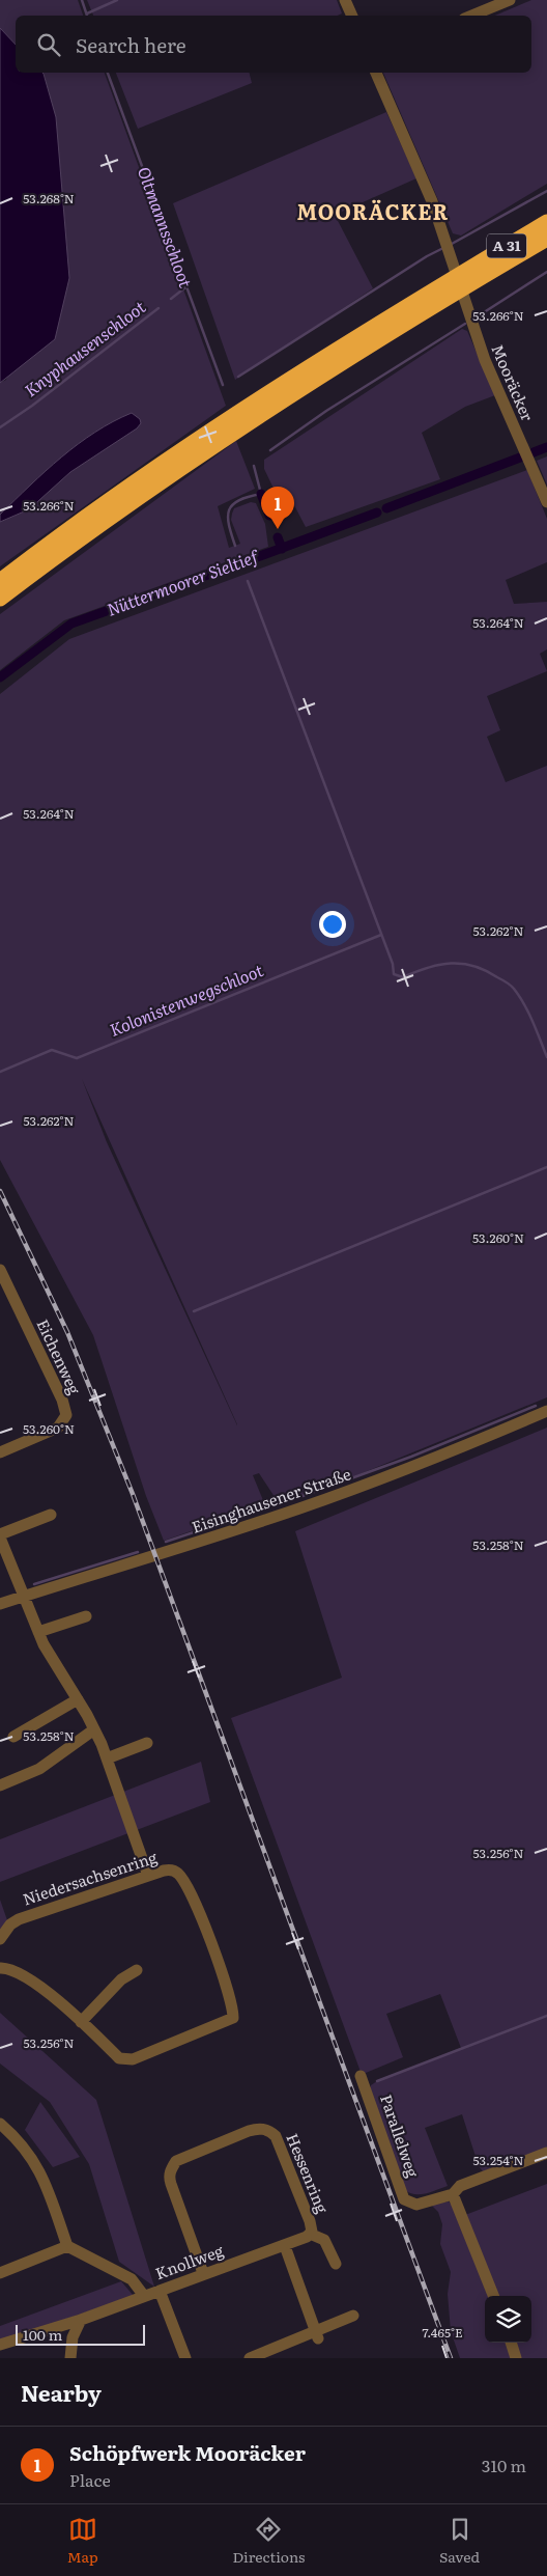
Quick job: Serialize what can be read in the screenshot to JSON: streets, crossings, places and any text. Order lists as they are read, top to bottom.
{
  "streets": {
    "highway": ["A 31"],
    "street": [
      "Mooräcker",
      "Eichenweg",
      "Eisinghausener Straße",
      "Niedersachsenring",
      "Parallelweg",
      "Hessenring",
      "Knollweg"
    ]
  },
  "crossings": [
    ["Hessenring", "Knollweg"]
  ],
  "districts": ["MOORÄCKER"],
  "water": [
    "Oltmannsschloot",
    "Knyphausenschloot",
    "Nüttermoorer Sieltief",
    "Kolonistenwegschloot"
  ],
  "scale_bar": "100 m",
  "page": {
    "search": "Search here",
    "pins": "1",
    "scale": "100 m",
    "heading": "Nearby",
    "list": [
      {
        "mark": "1",
        "name": "Schöpfwerk Mooräcker",
        "note": "Place",
        "value": "310 m"
      }
    ],
    "nav": ["Map", "Directions", "Saved"]
  },
  "coordinates": [
    "53.268°N",
    "53.266°N",
    "53.264°N",
    "53.262°N",
    "53.260°N",
    "53.258°N",
    "53.256°N",
    "53.254°N",
    "7.465°E"
  ]
}
